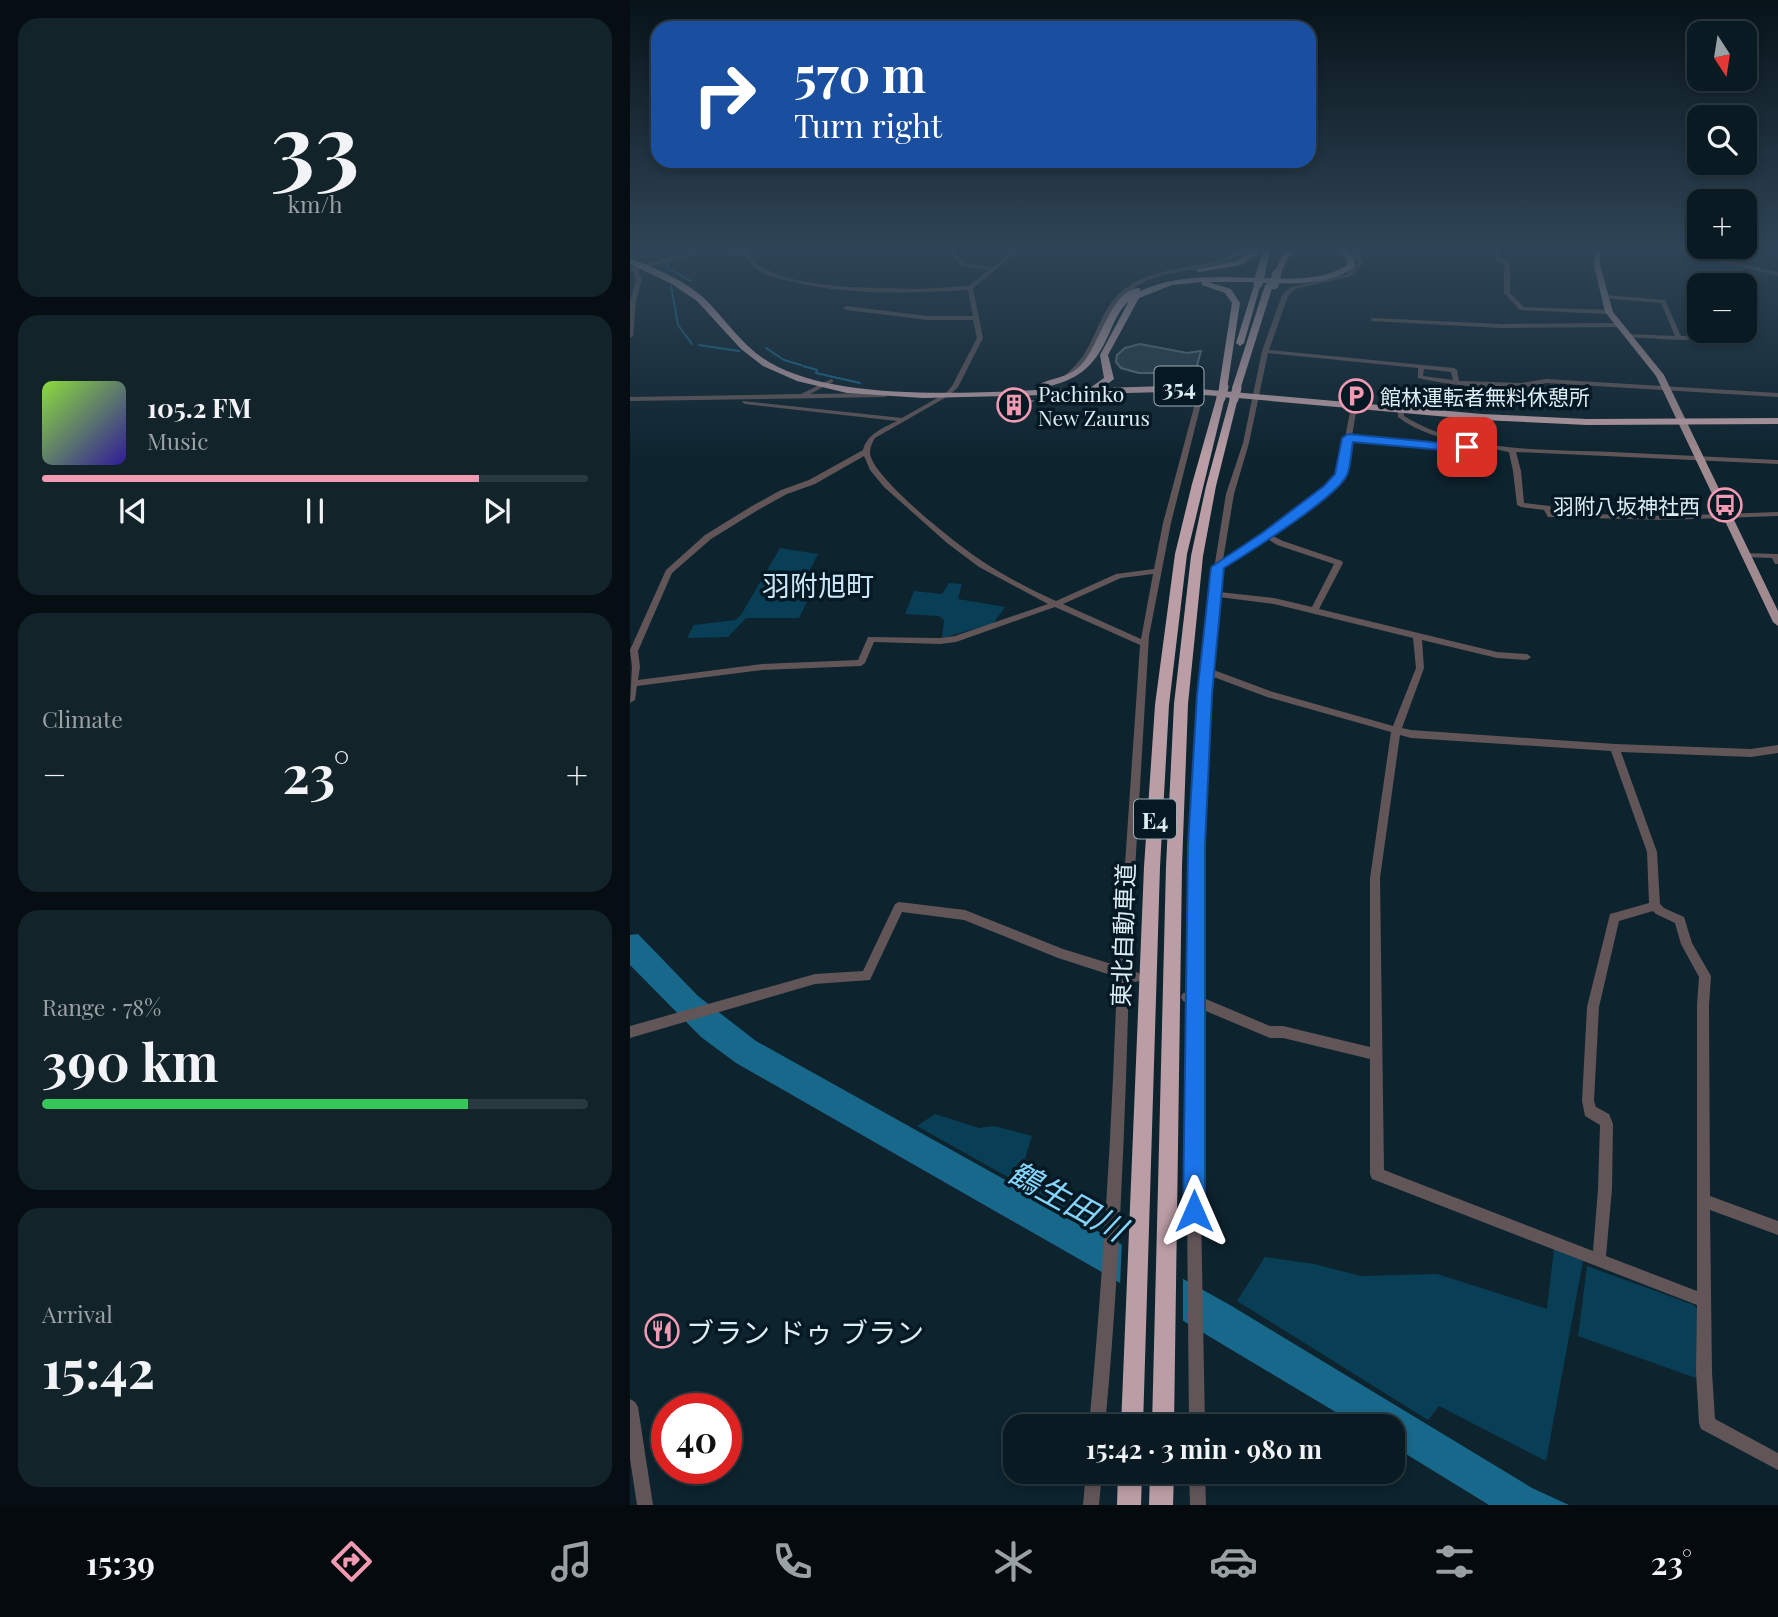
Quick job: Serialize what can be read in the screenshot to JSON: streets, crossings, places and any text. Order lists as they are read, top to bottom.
{
  "streets": {
    "highway": ["354", "E4", "東北自動車道"]
  },
  "districts": ["羽附旭町"],
  "water": ["鶴生田川"],
  "places": {
    "parking": ["館林運転者無料休憩所"],
    "building": ["Pachinko New Zaurus"],
    "bus stop": ["羽附八坂神社西"],
    "restaurant": ["ブラン ドゥ ブラン"]
  },
  "north": "bottom",
  "page": {
    "tile": [
      ["33", "km/h"],
      "Climate",
      ["Range · 78%", "390 km"],
      ["Arrival", "15:42"]
    ],
    "map_buttons": ["+", "−"],
    "turn": ["570 m", "Turn right"],
    "song": ["105.2 FM", "Music"],
    "heat": ["−", "23°", "+"],
    "limit": "40",
    "trip": "15:42 · 3 min · 980 m",
    "tabs": ["15:39", "23°"]
  }
}
